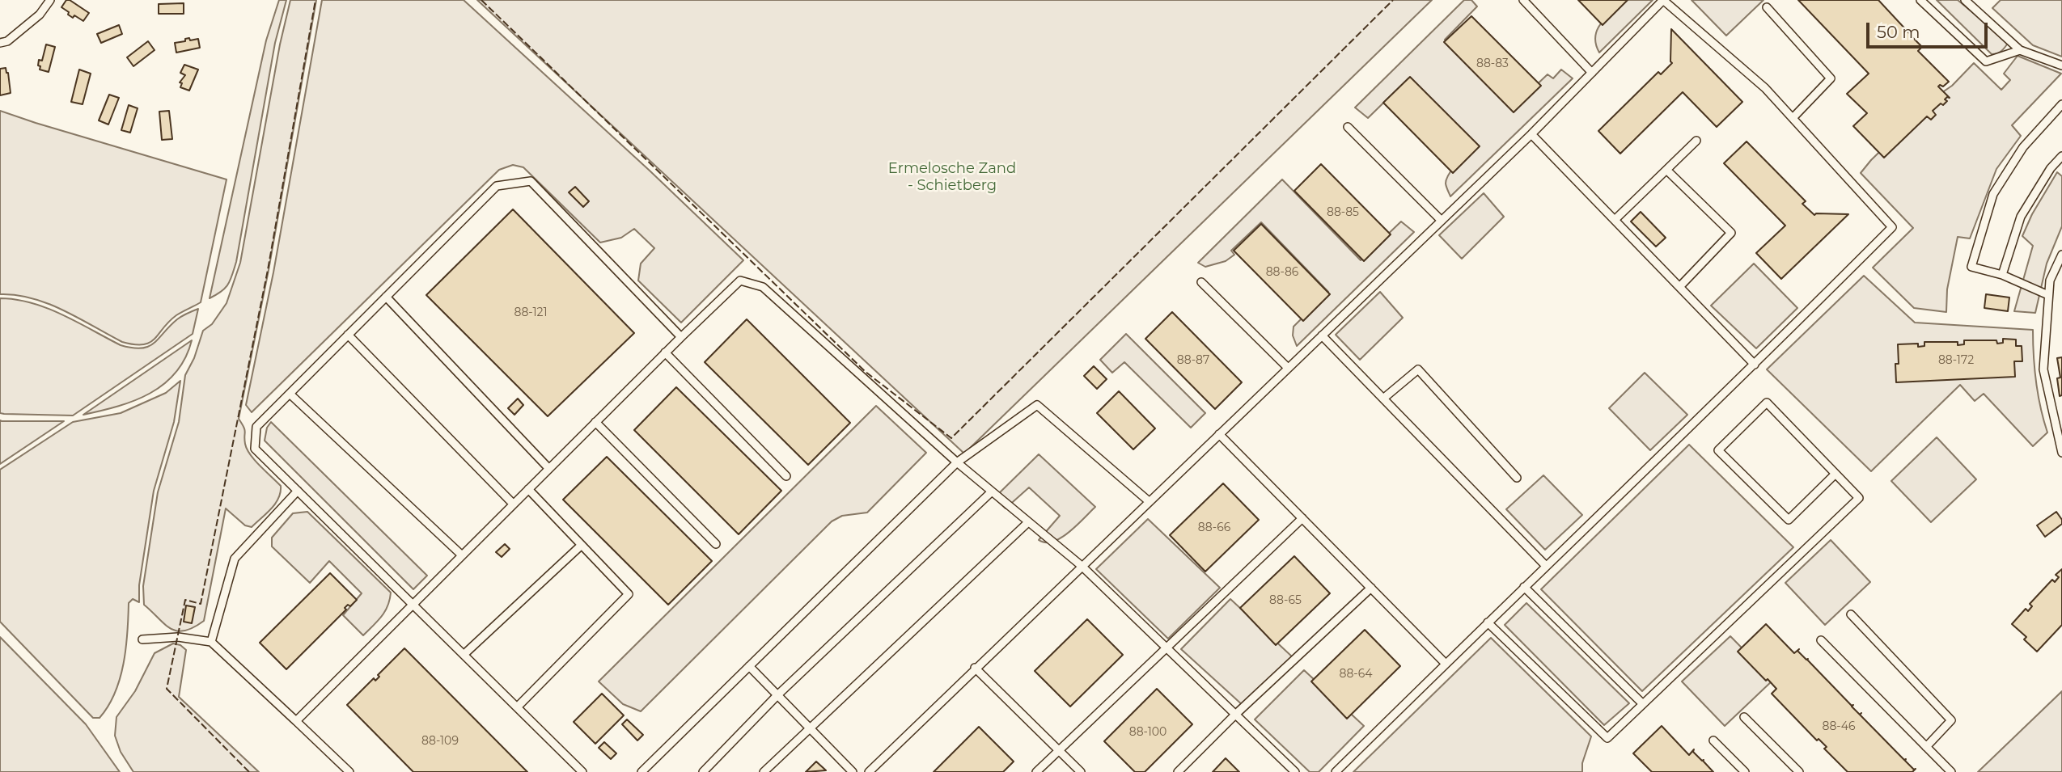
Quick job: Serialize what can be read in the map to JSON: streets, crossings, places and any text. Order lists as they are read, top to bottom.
{
  "parks": ["Ermelosche Zand - Schietberg"],
  "house_numbers": [
    "88-83",
    "88-85",
    "88-86",
    "88-121",
    "88-87",
    "88-172",
    "88-66",
    "88-65",
    "88-64",
    "88-46",
    "88-100",
    "88-109"
  ],
  "scale_bar": "50 m"
}
